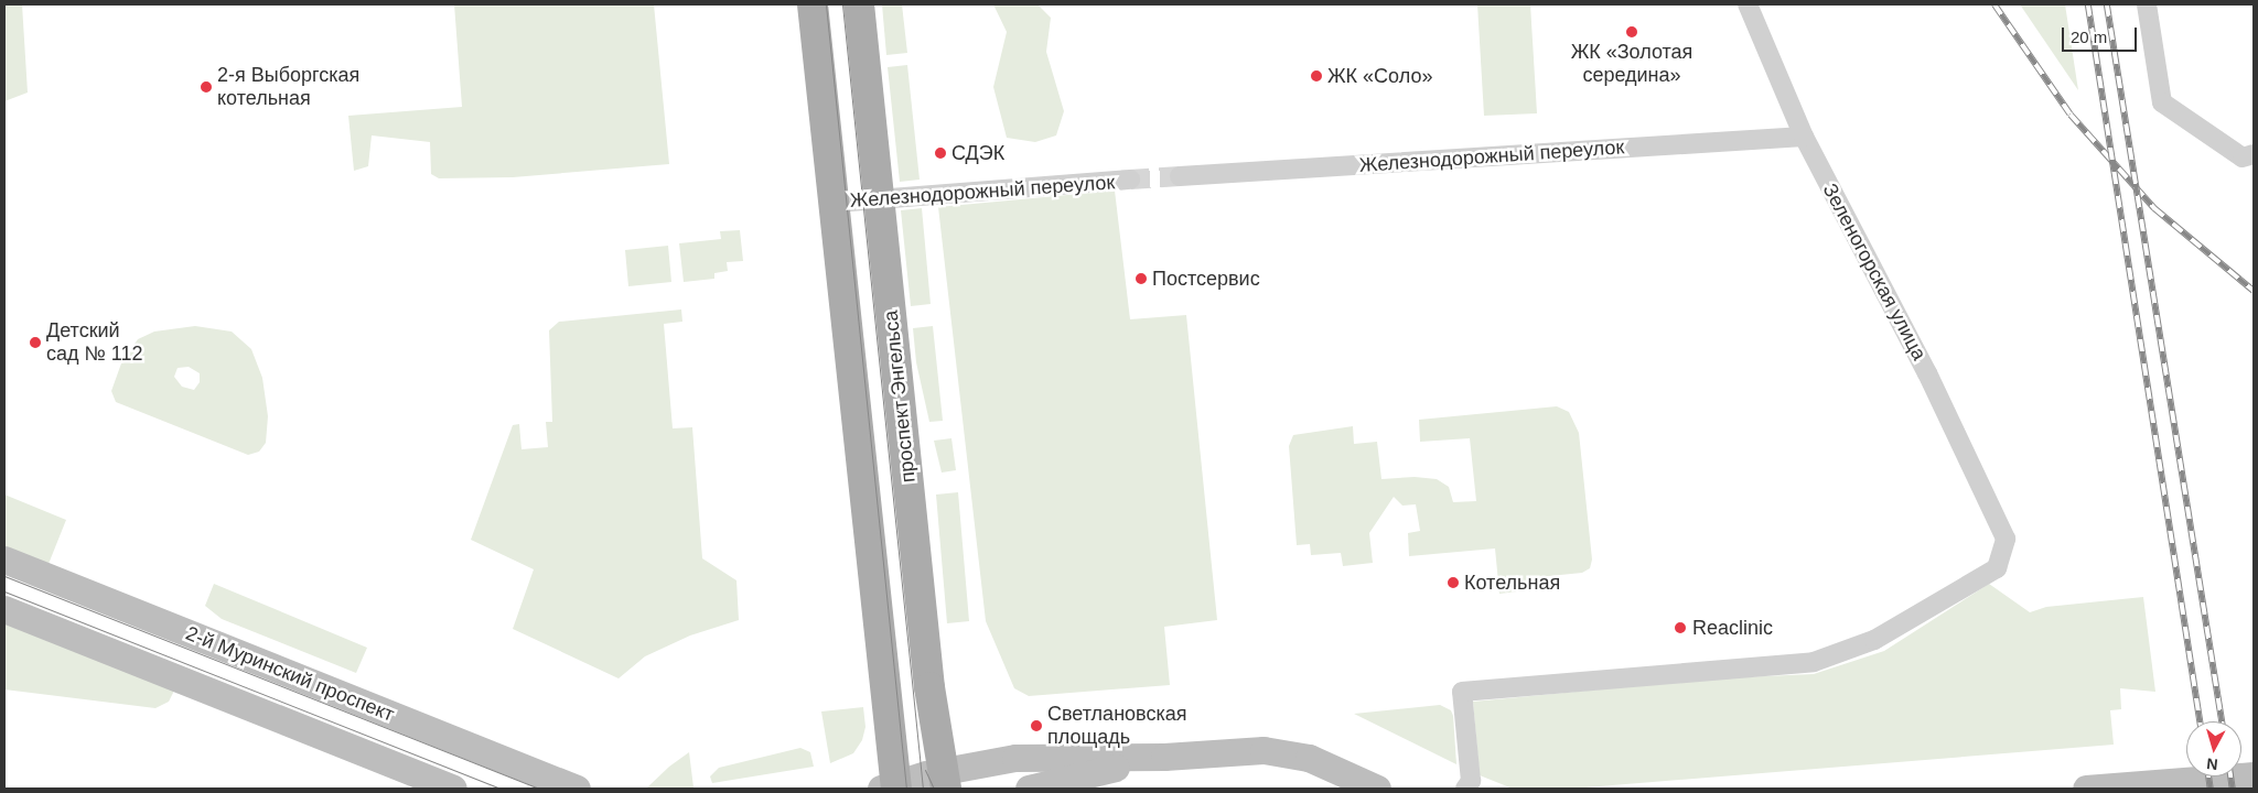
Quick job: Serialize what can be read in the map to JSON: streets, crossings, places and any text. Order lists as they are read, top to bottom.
{
  "streets": {
    "main road": ["проспект Энгельса", "2-й Муринский проспект"],
    "street": ["Железнодорожный переулок", "Зеленогорская улица"]
  },
  "crossings": [
    ["Железнодорожный переулок", "Зеленогорская улица"],
    ["Железнодорожный переулок", "проспект Энгельса"]
  ],
  "places": [
    "ЖК «Золотая середина»",
    "ЖК «Соло»",
    "2-я Выборгская котельная",
    "СДЭК",
    "Постсервис",
    "Детский сад № 112",
    "Котельная",
    "Reaclinic",
    "Светлановская площадь"
  ],
  "scale_bar": "20 m",
  "north": "bottom"
}
